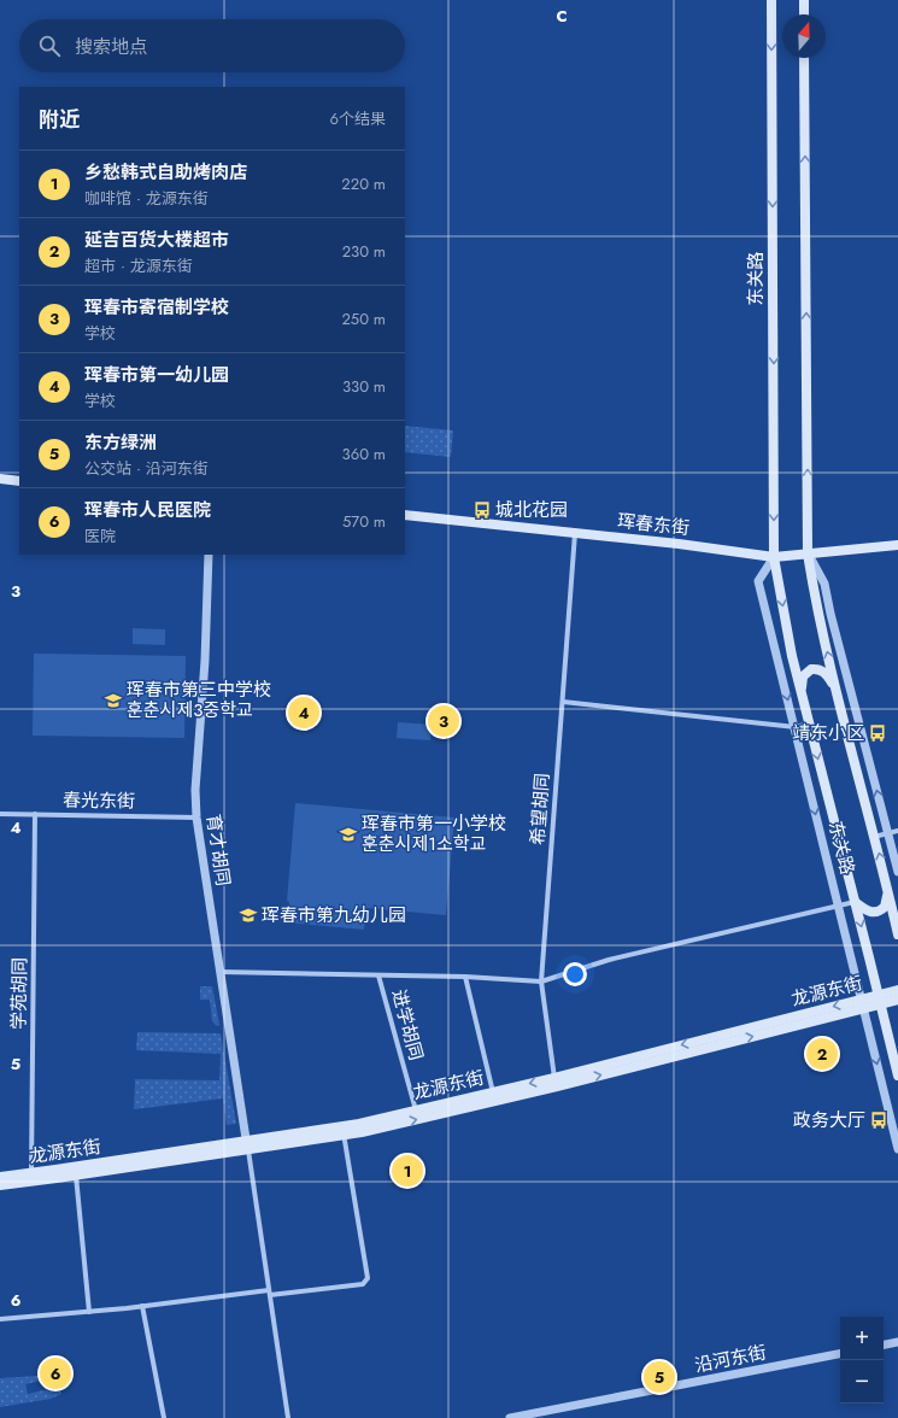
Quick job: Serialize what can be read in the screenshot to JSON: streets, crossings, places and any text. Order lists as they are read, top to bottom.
{
  "streets": {
    "main road": ["东关路", "珲春东街", "龙源东街"],
    "street": [
      "春光东街",
      "希望胡同",
      "育才胡同",
      "学苑胡同",
      "进学胡同",
      "沿河东街"
    ]
  },
  "crossings": [
    ["东关路", "珲春东街"],
    ["东关路", "龙源东街"],
    ["珲春东街", "希望胡同"],
    ["春光东街", "育才胡同"],
    ["春光东街", "学苑胡同"],
    ["希望胡同", "龙源东街"],
    ["育才胡同", "龙源东街"],
    ["龙源东街", "学苑胡同"],
    ["龙源东街", "进学胡同"]
  ],
  "places": {
    "bus stop": ["城北花园", "靖东小区", "政务大厅"],
    "school or university": ["珲春市第三中学校 훈춘시제3중학교", "珲春市第一小学校 훈춘시제1소학교", "珲春市第九幼儿园"]
  },
  "north": "top",
  "page": {
    "search": "搜索地点",
    "heading": ["附近", "6个结果"],
    "list": [
      {
        "mark": "1",
        "name": "乡愁韩式自助烤肉店",
        "note": "咖啡馆 · 龙源东街",
        "value": "220 m"
      },
      {
        "mark": "2",
        "name": "延吉百货大楼超市",
        "note": "超市 · 龙源东街",
        "value": "230 m"
      },
      {
        "mark": "3",
        "name": "珲春市寄宿制学校",
        "note": "学校",
        "value": "250 m"
      },
      {
        "mark": "4",
        "name": "珲春市第一幼儿园",
        "note": "学校",
        "value": "330 m"
      },
      {
        "mark": "5",
        "name": "东方绿洲",
        "note": "公交站 · 沿河东街",
        "value": "360 m"
      },
      {
        "mark": "6",
        "name": "珲春市人民医院",
        "note": "医院",
        "value": "570 m"
      }
    ],
    "pins": [
      "4",
      "3",
      "2",
      "1",
      "6",
      "5"
    ],
    "map_buttons": ["+", "−"]
  },
  "grid": {
    "columns": ["C"],
    "rows": [
      "3",
      "4",
      "5",
      "6"
    ]
  }
}
